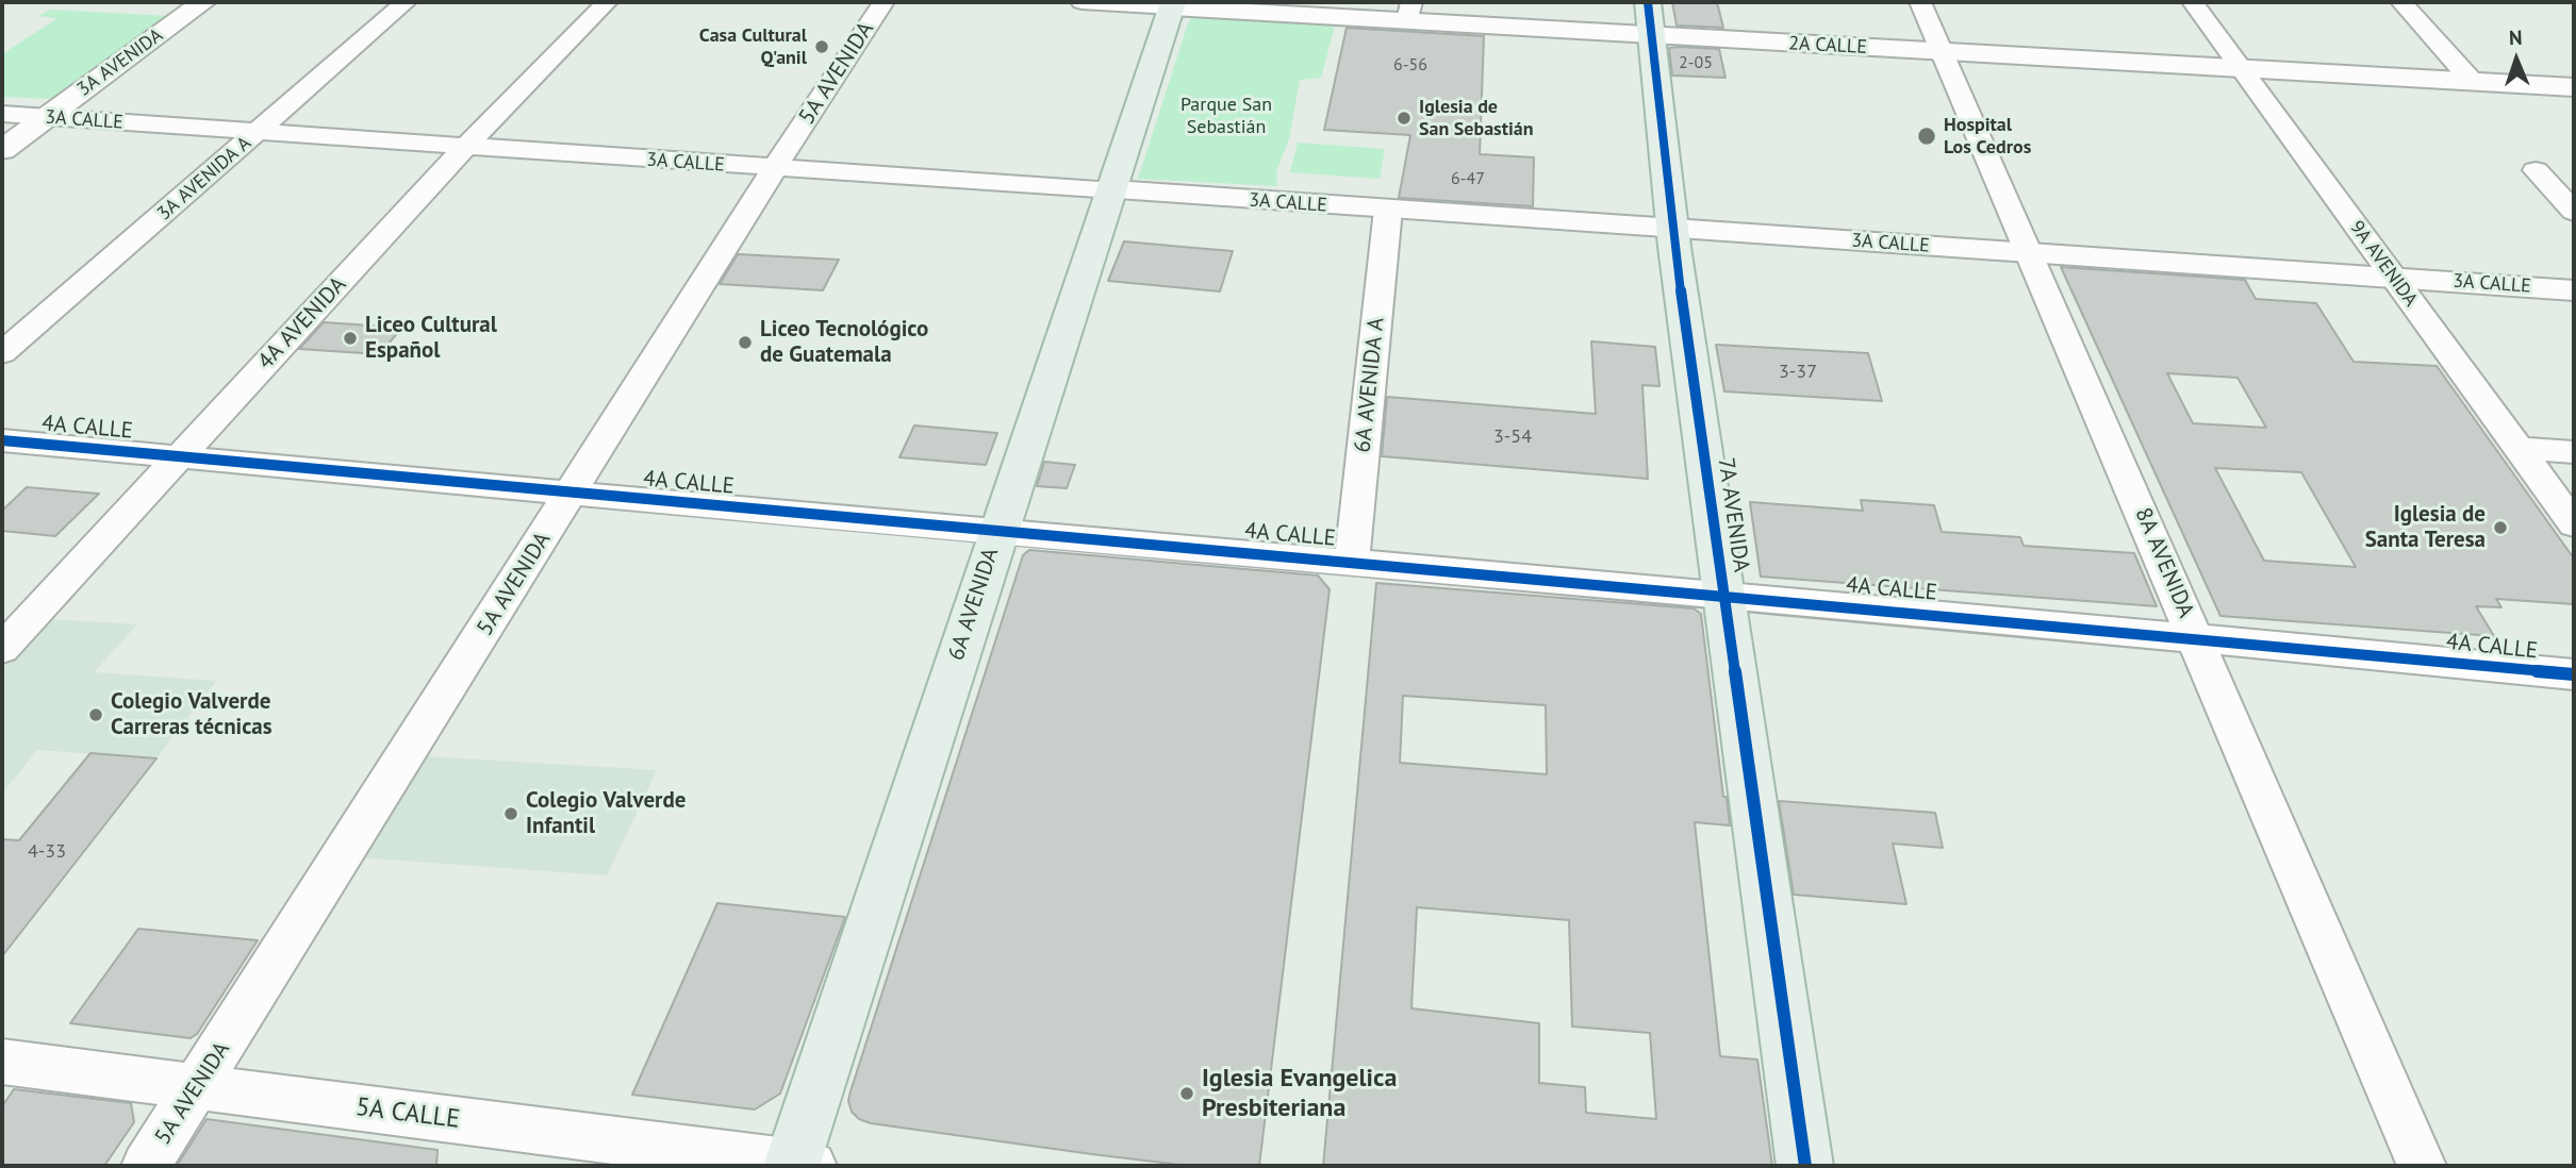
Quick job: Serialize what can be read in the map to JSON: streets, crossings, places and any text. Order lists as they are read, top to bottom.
{
  "streets": {
    "main road": ["7A AVENIDA", "6A AVENIDA"],
    "street": [
      "2A CALLE",
      "3A AVENIDA",
      "5A AVENIDA",
      "3A CALLE",
      "3A AVENIDA A",
      "9A AVENIDA",
      "4A AVENIDA",
      "6A AVENIDA A",
      "4A CALLE",
      "8A AVENIDA",
      "5A CALLE"
    ]
  },
  "crossings": [
    ["2A CALLE", "9A AVENIDA"],
    ["2A CALLE", "7A AVENIDA"],
    ["2A CALLE", "8A AVENIDA"],
    ["2A CALLE", "6A AVENIDA"],
    ["3A AVENIDA", "3A CALLE"],
    ["5A AVENIDA", "3A CALLE"],
    ["5A AVENIDA", "4A CALLE"],
    ["5A AVENIDA", "5A CALLE"],
    ["3A CALLE", "3A AVENIDA A"],
    ["3A CALLE", "9A AVENIDA"],
    ["3A CALLE", "4A AVENIDA"],
    ["3A CALLE", "6A AVENIDA A"],
    ["3A CALLE", "7A AVENIDA"],
    ["3A CALLE", "8A AVENIDA"],
    ["3A CALLE", "6A AVENIDA"],
    ["4A AVENIDA", "4A CALLE"],
    ["6A AVENIDA A", "4A CALLE"],
    ["4A CALLE", "7A AVENIDA"],
    ["4A CALLE", "8A AVENIDA"],
    ["4A CALLE", "6A AVENIDA"],
    ["6A AVENIDA", "5A CALLE"]
  ],
  "parks": ["Parque San Sebastián"],
  "places": [
    "Casa Cultural Q'anil",
    "Iglesia de San Sebastián",
    "Hospital Los Cedros",
    "Liceo Cultural Español",
    "Liceo Tecnológico de Guatemala",
    "Iglesia de Santa Teresa",
    "Colegio Valverde Carreras técnicas",
    "Colegio Valverde Infantil",
    "Iglesia Evangelica Presbiteriana"
  ],
  "house_numbers": [
    "2-05",
    "6-56",
    "6-47",
    "3-37",
    "3-54",
    "4-33"
  ],
  "north": "top"
}
